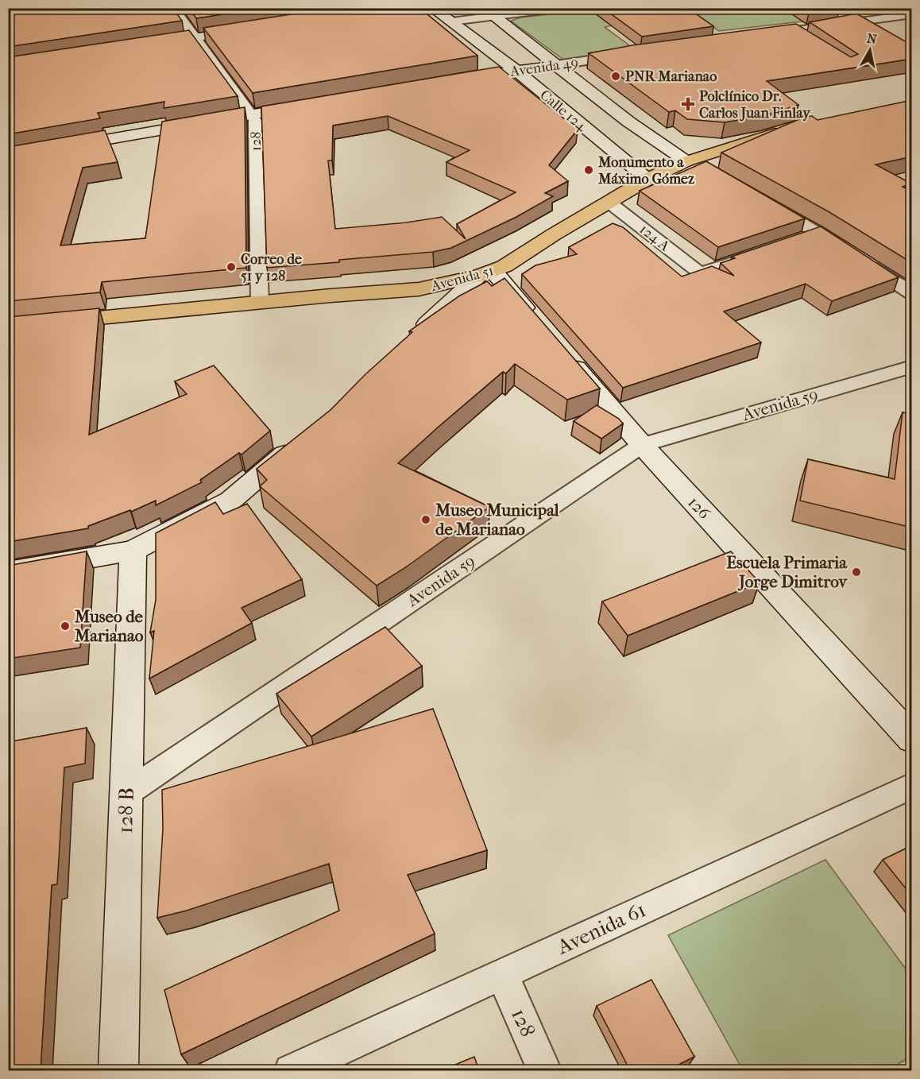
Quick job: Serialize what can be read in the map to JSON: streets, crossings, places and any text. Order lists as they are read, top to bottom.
{
  "streets": {
    "main road": ["Avenida 51"],
    "street": [
      "Avenida 49",
      "Calle 124",
      "128",
      "124 A",
      "Avenida 59",
      "126",
      "128 B",
      "Avenida 61"
    ]
  },
  "crossings": [
    ["Avenida 49", "Calle 124"],
    ["Calle 124", "Avenida 51"],
    ["128", "Avenida 51"],
    ["128", "Avenida 61"],
    ["124 A", "Avenida 51"],
    ["Avenida 59", "126"],
    ["Avenida 59", "128 B"]
  ],
  "places": {
    "other": [
      "PNR Marianao",
      "Monumento a Máximo Gómez",
      "Correo de 51 y 128",
      "Museo Municipal de Marianao",
      "Escuela Primaria Jorge Dimitrov",
      "Museo de Marianao"
    ],
    "health": ["Polclínico Dr. Carlos Juan Finlay"]
  },
  "north": "top"
}
